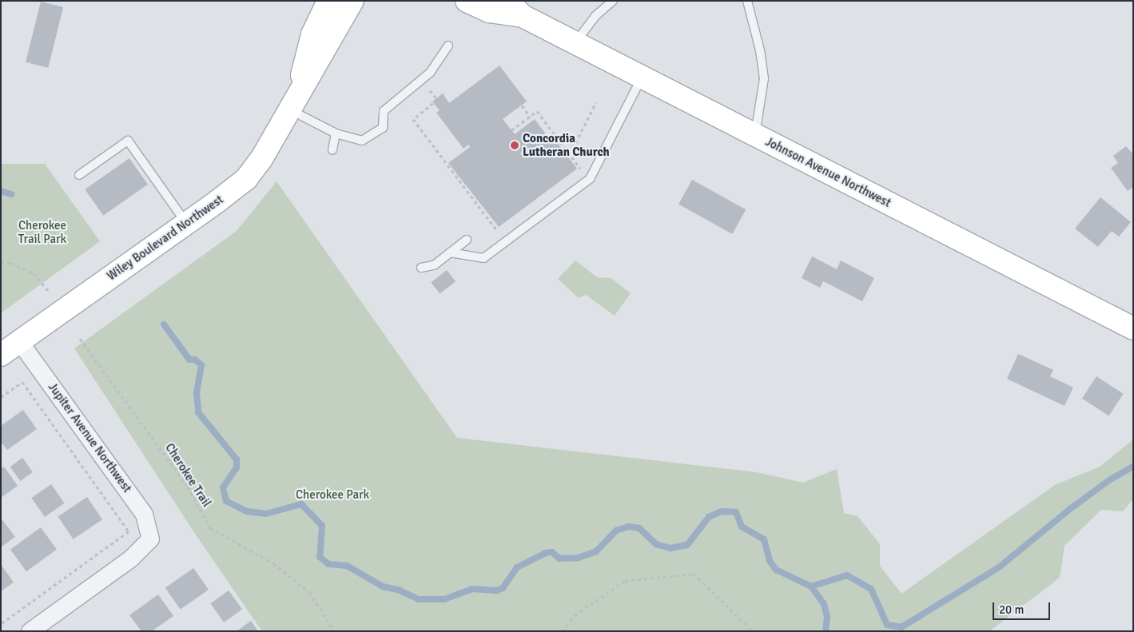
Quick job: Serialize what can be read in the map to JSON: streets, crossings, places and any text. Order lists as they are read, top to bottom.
{
  "streets": {
    "street": ["Johnson Avenue Northwest", "Wiley Boulevard Northwest", "Jupiter Avenue Northwest"],
    "path": ["Cherokee Trail"]
  },
  "crossings": [
    ["Wiley Boulevard Northwest", "Jupiter Avenue Northwest"]
  ],
  "parks": ["Cherokee Trail Park", "Cherokee Park"],
  "places": ["Concordia Lutheran Church"],
  "scale_bar": "20 m"
}
